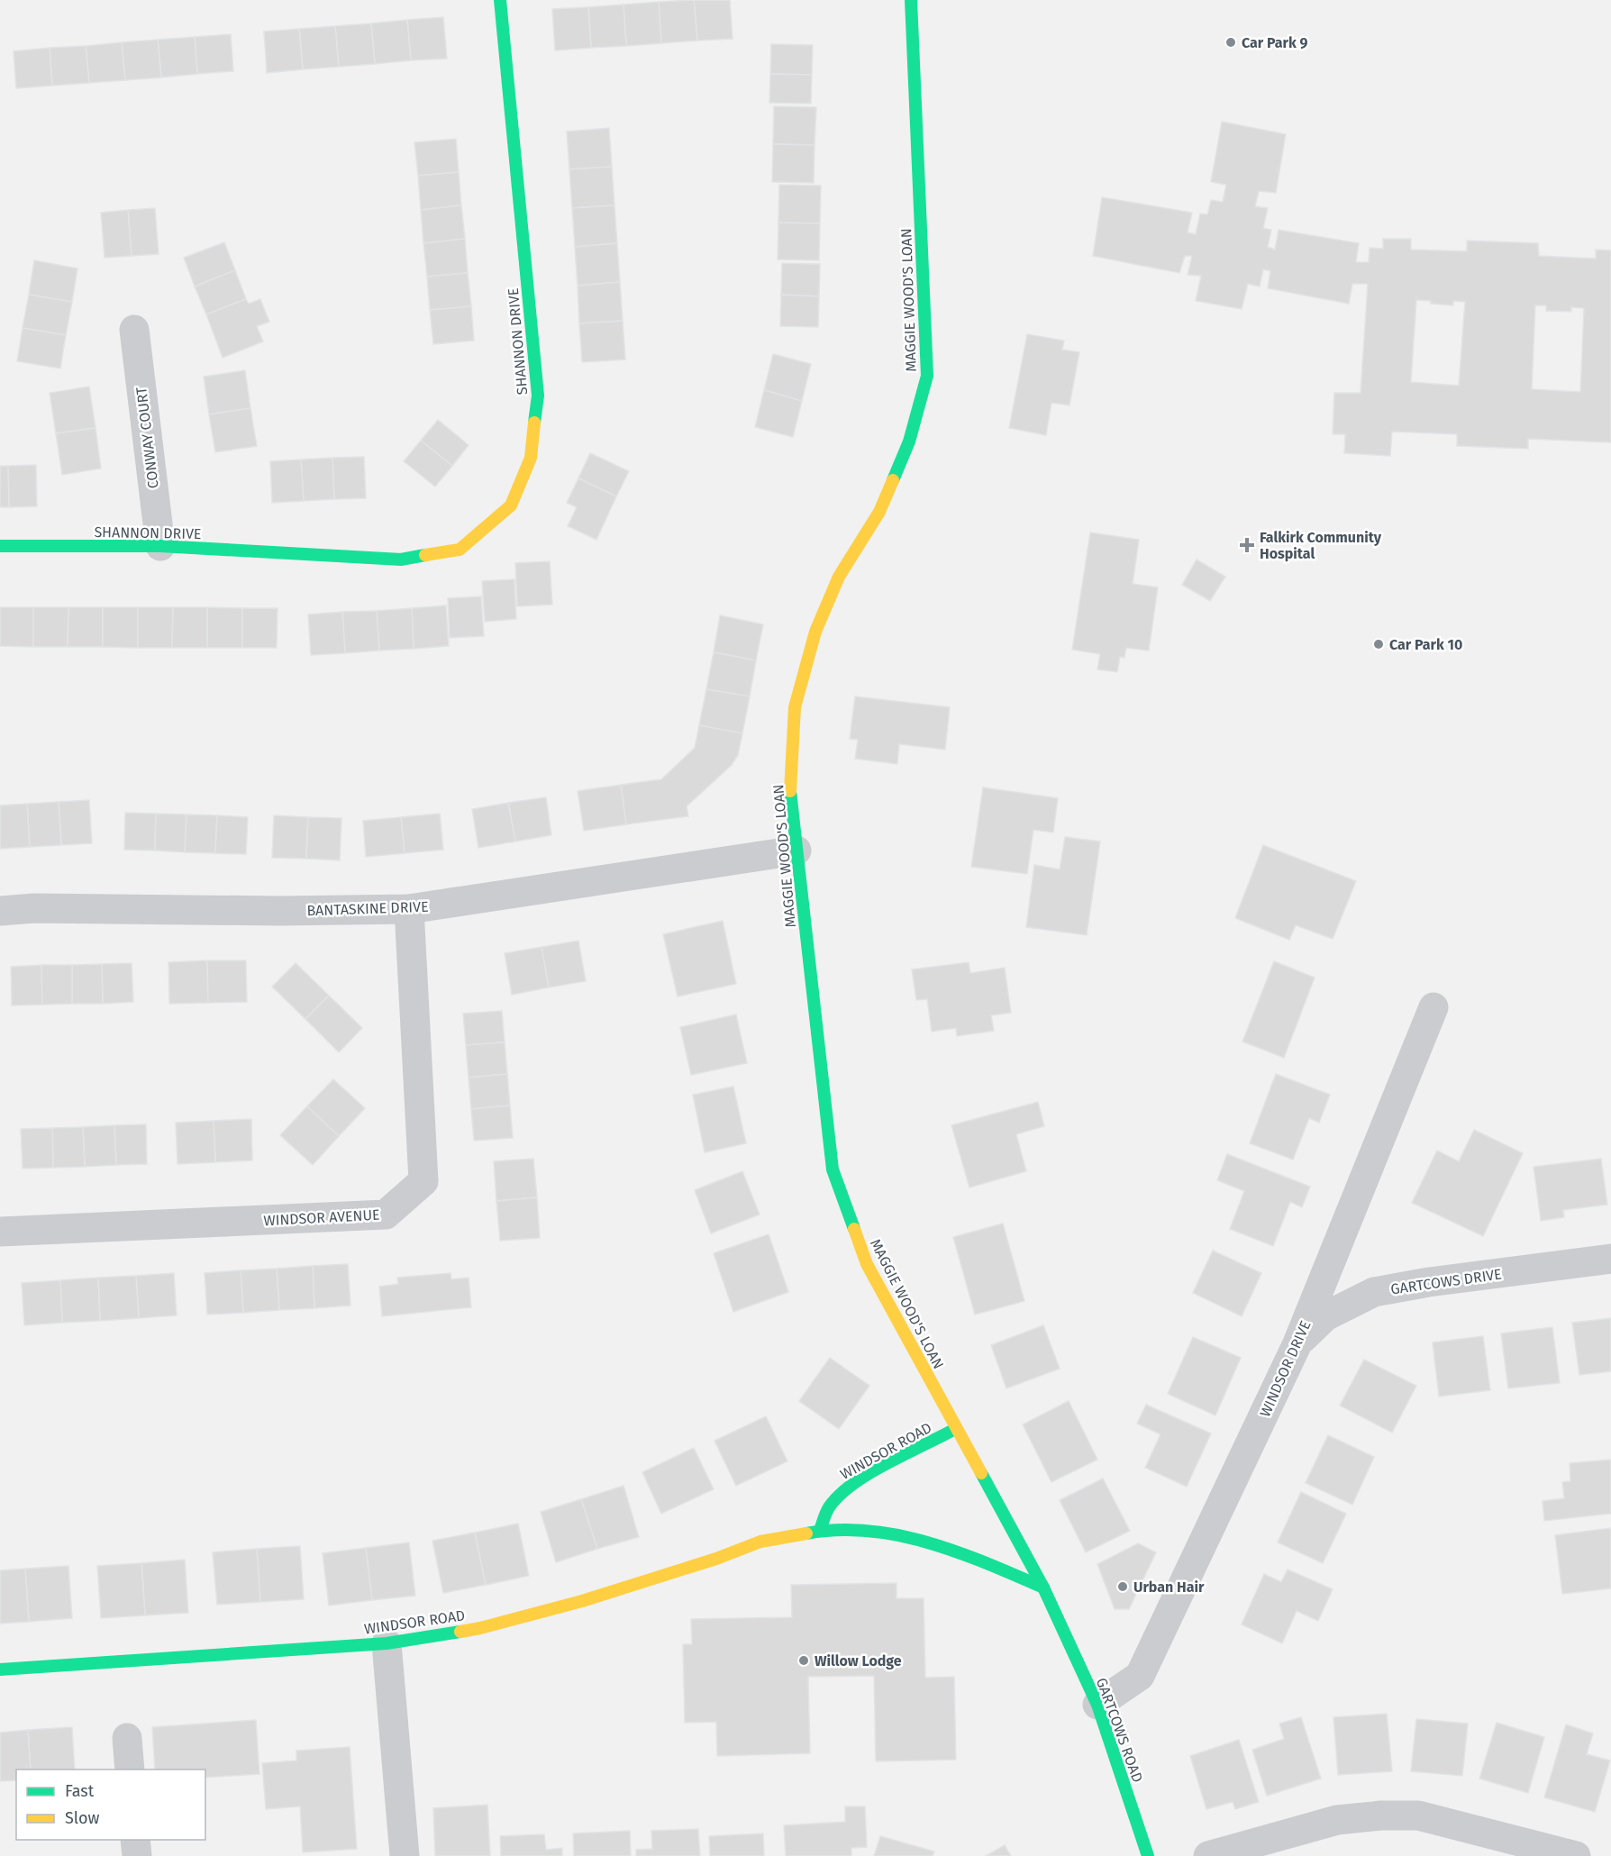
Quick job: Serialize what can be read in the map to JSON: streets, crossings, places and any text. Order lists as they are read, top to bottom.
{
  "streets": {
    "street": [
      "MAGGIE WOOD'S LOAN",
      "SHANNON DRIVE",
      "CONWAY COURT",
      "BANTASKINE DRIVE",
      "WINDSOR AVENUE",
      "GARTCOWS DRIVE",
      "WINDSOR DRIVE",
      "WINDSOR ROAD",
      "GARTCOWS ROAD"
    ]
  },
  "crossings": [
    ["MAGGIE WOOD'S LOAN", "BANTASKINE DRIVE"],
    ["MAGGIE WOOD'S LOAN", "WINDSOR ROAD"],
    ["MAGGIE WOOD'S LOAN", "GARTCOWS ROAD"],
    ["SHANNON DRIVE", "CONWAY COURT"],
    ["BANTASKINE DRIVE", "WINDSOR AVENUE"],
    ["GARTCOWS DRIVE", "WINDSOR DRIVE"],
    ["WINDSOR DRIVE", "GARTCOWS ROAD"],
    ["WINDSOR ROAD", "GARTCOWS ROAD"]
  ],
  "places": {
    "other": [
      "Car Park 9",
      "Car Park 10",
      "Urban Hair",
      "Willow Lodge"
    ],
    "health": ["Falkirk Community Hospital"]
  },
  "legend": ["Fast", "Slow"]
}
